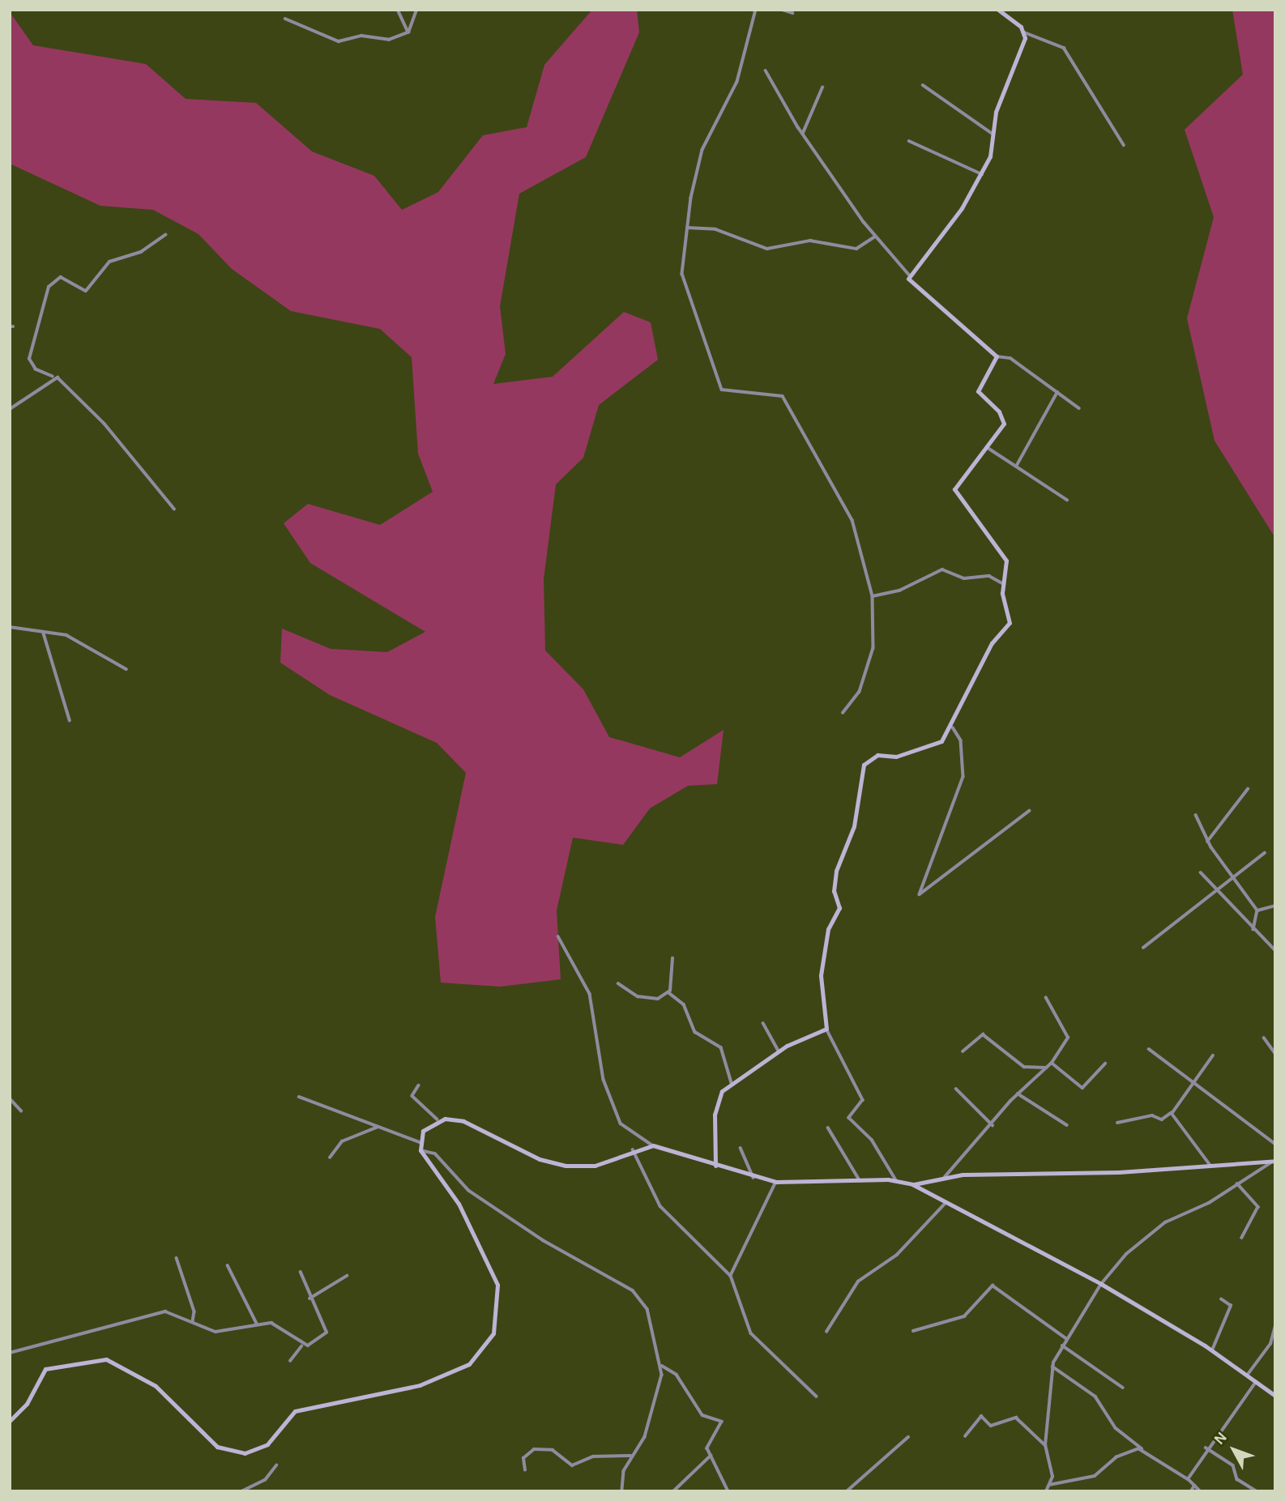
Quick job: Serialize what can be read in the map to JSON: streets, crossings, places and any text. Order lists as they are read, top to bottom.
{
  "north": "top left"
}
